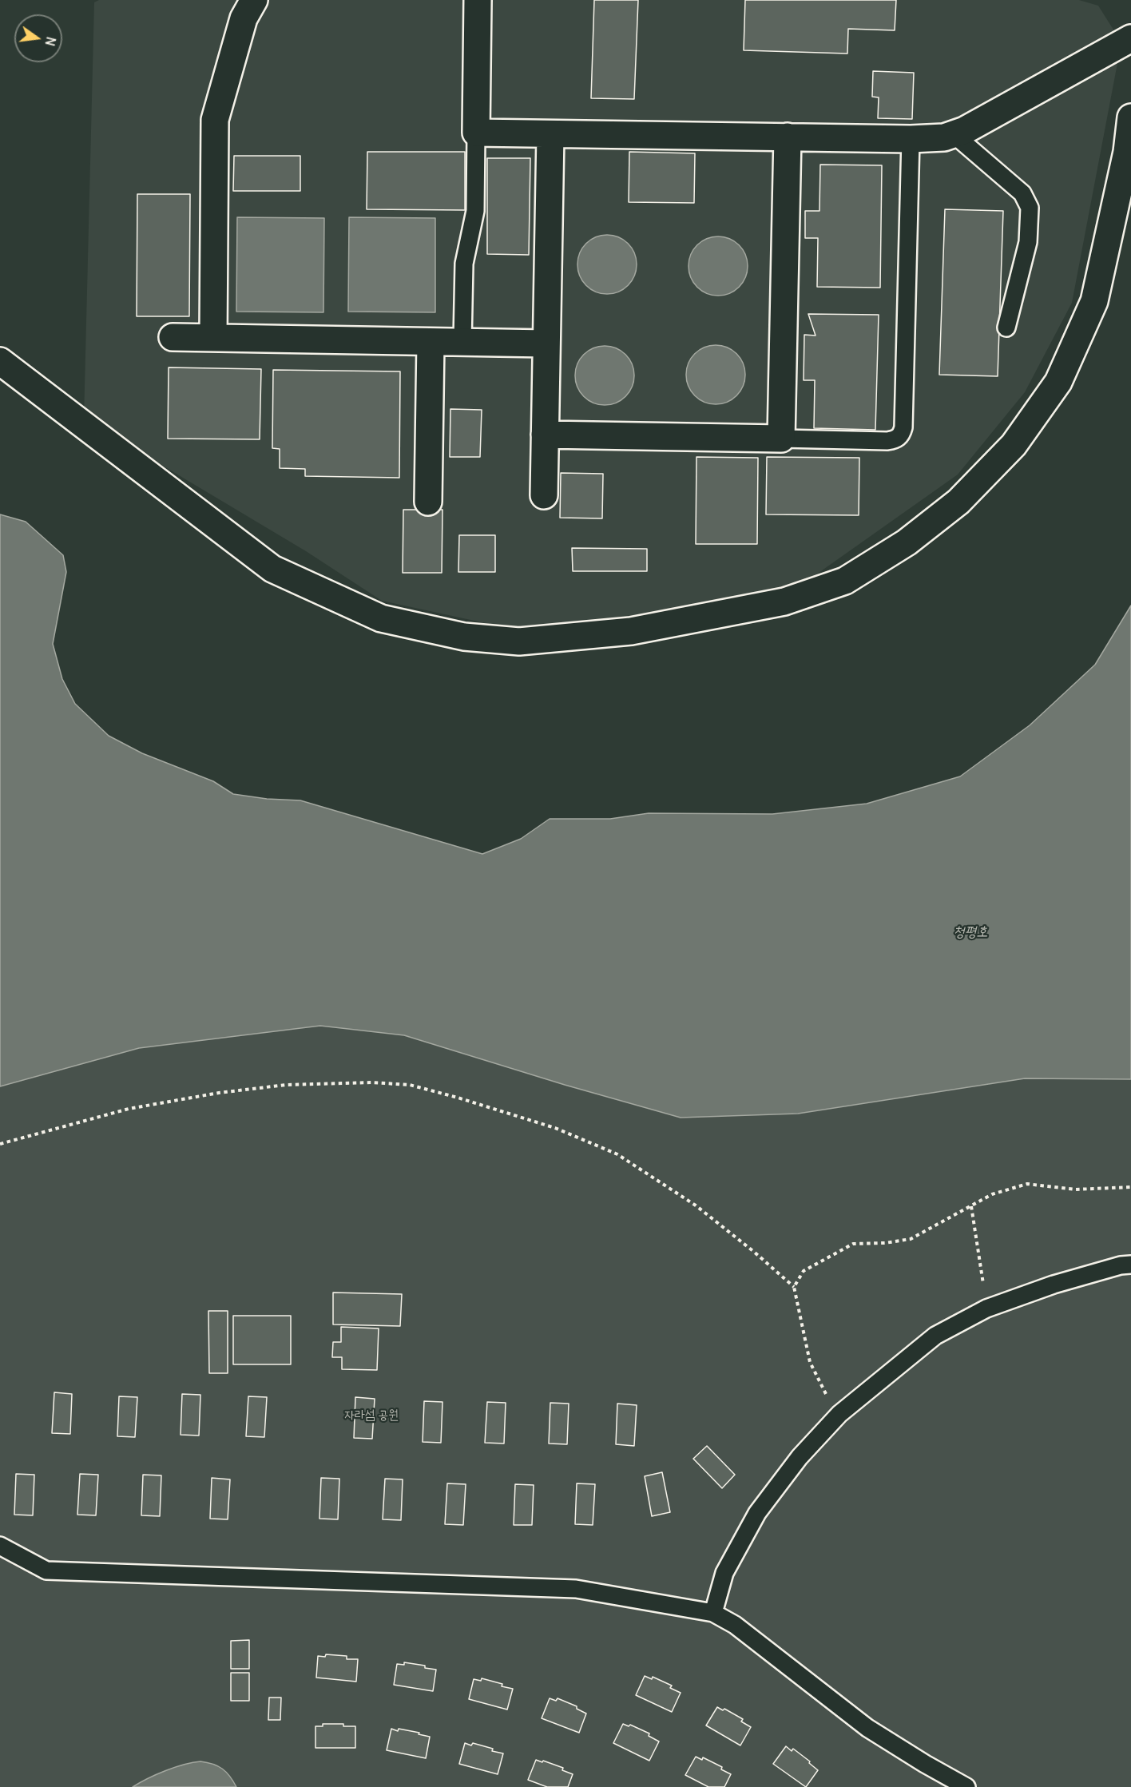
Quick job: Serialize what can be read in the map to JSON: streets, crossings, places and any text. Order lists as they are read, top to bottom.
{
  "water": ["청평호"],
  "parks": ["자라섬 공원"],
  "north": "right"
}
